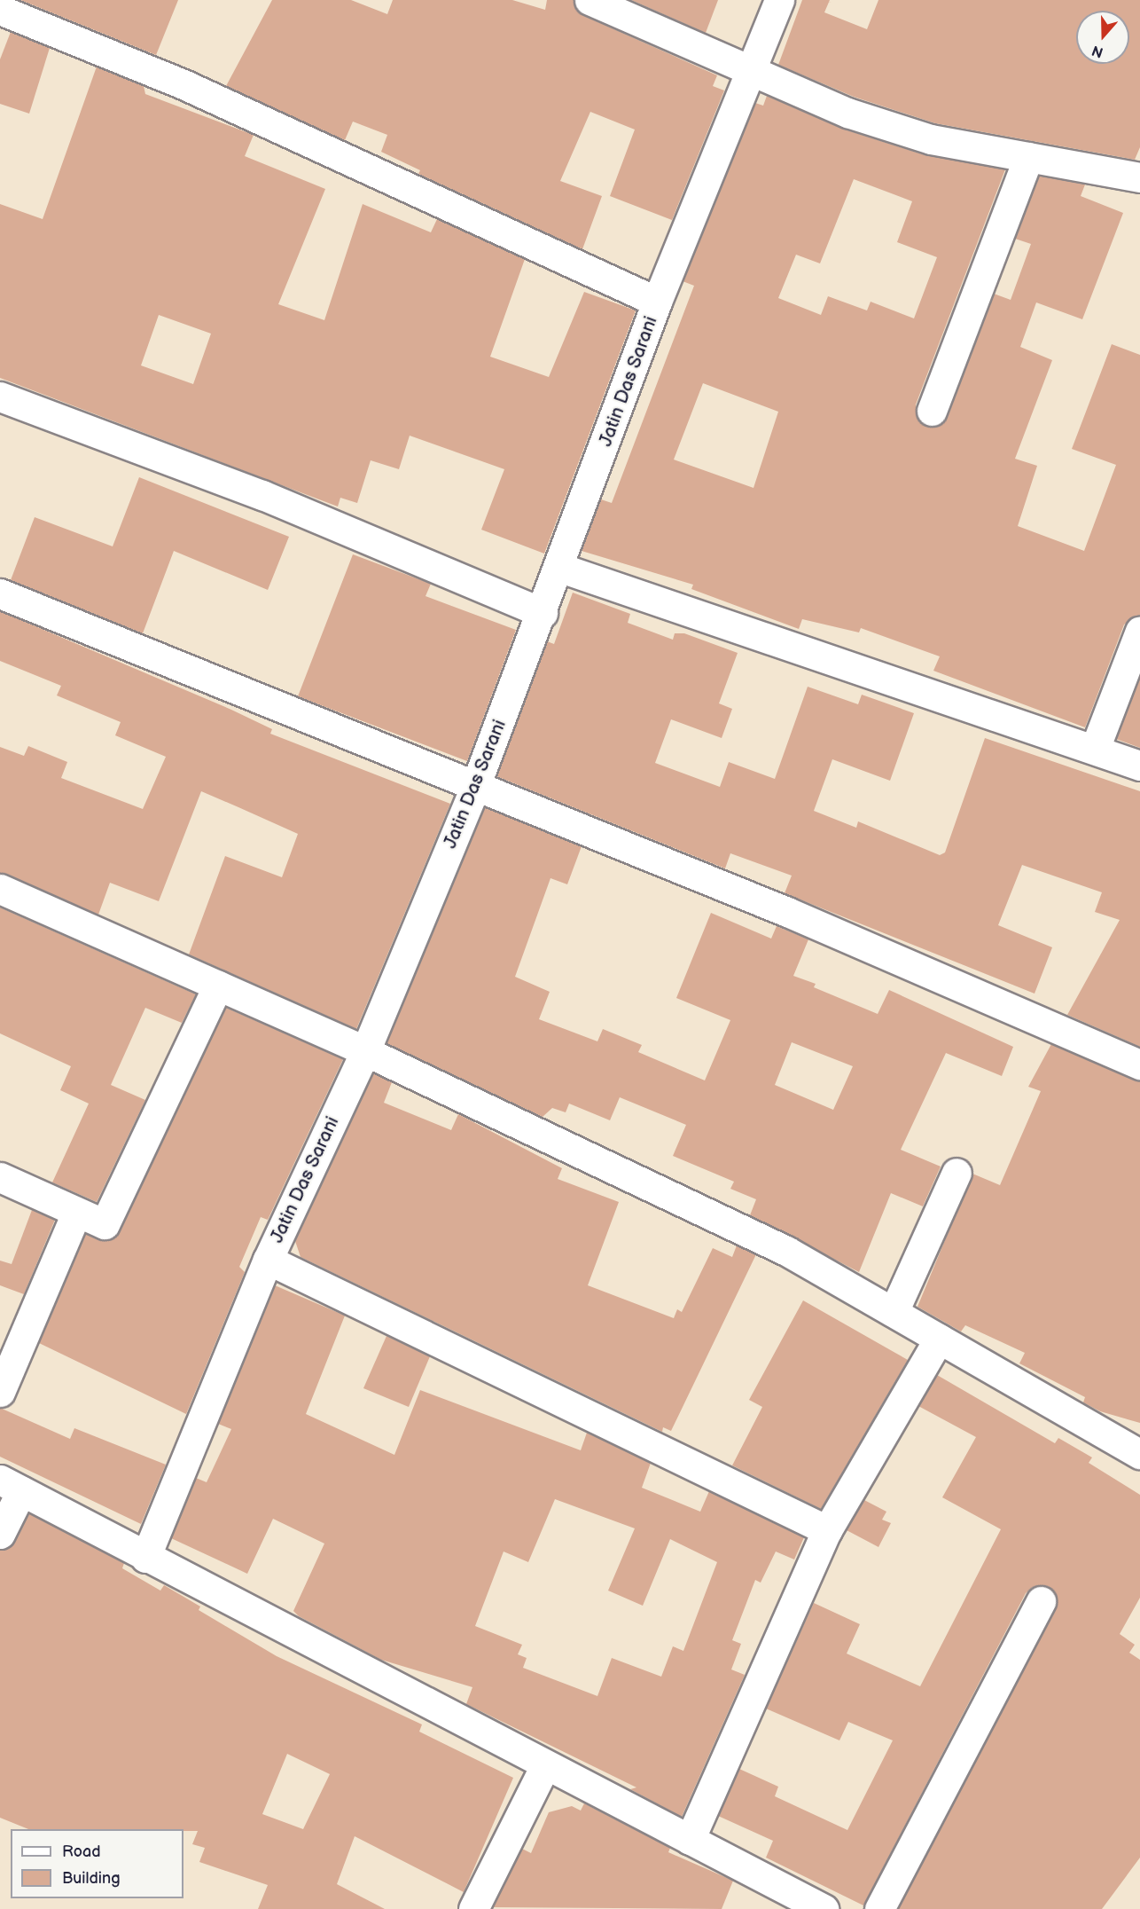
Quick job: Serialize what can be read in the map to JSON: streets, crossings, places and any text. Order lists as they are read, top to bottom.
{
  "streets": {
    "street": ["Jatin Das Sarani"]
  },
  "legend": ["Road", "Building"],
  "north": "bottom"
}
